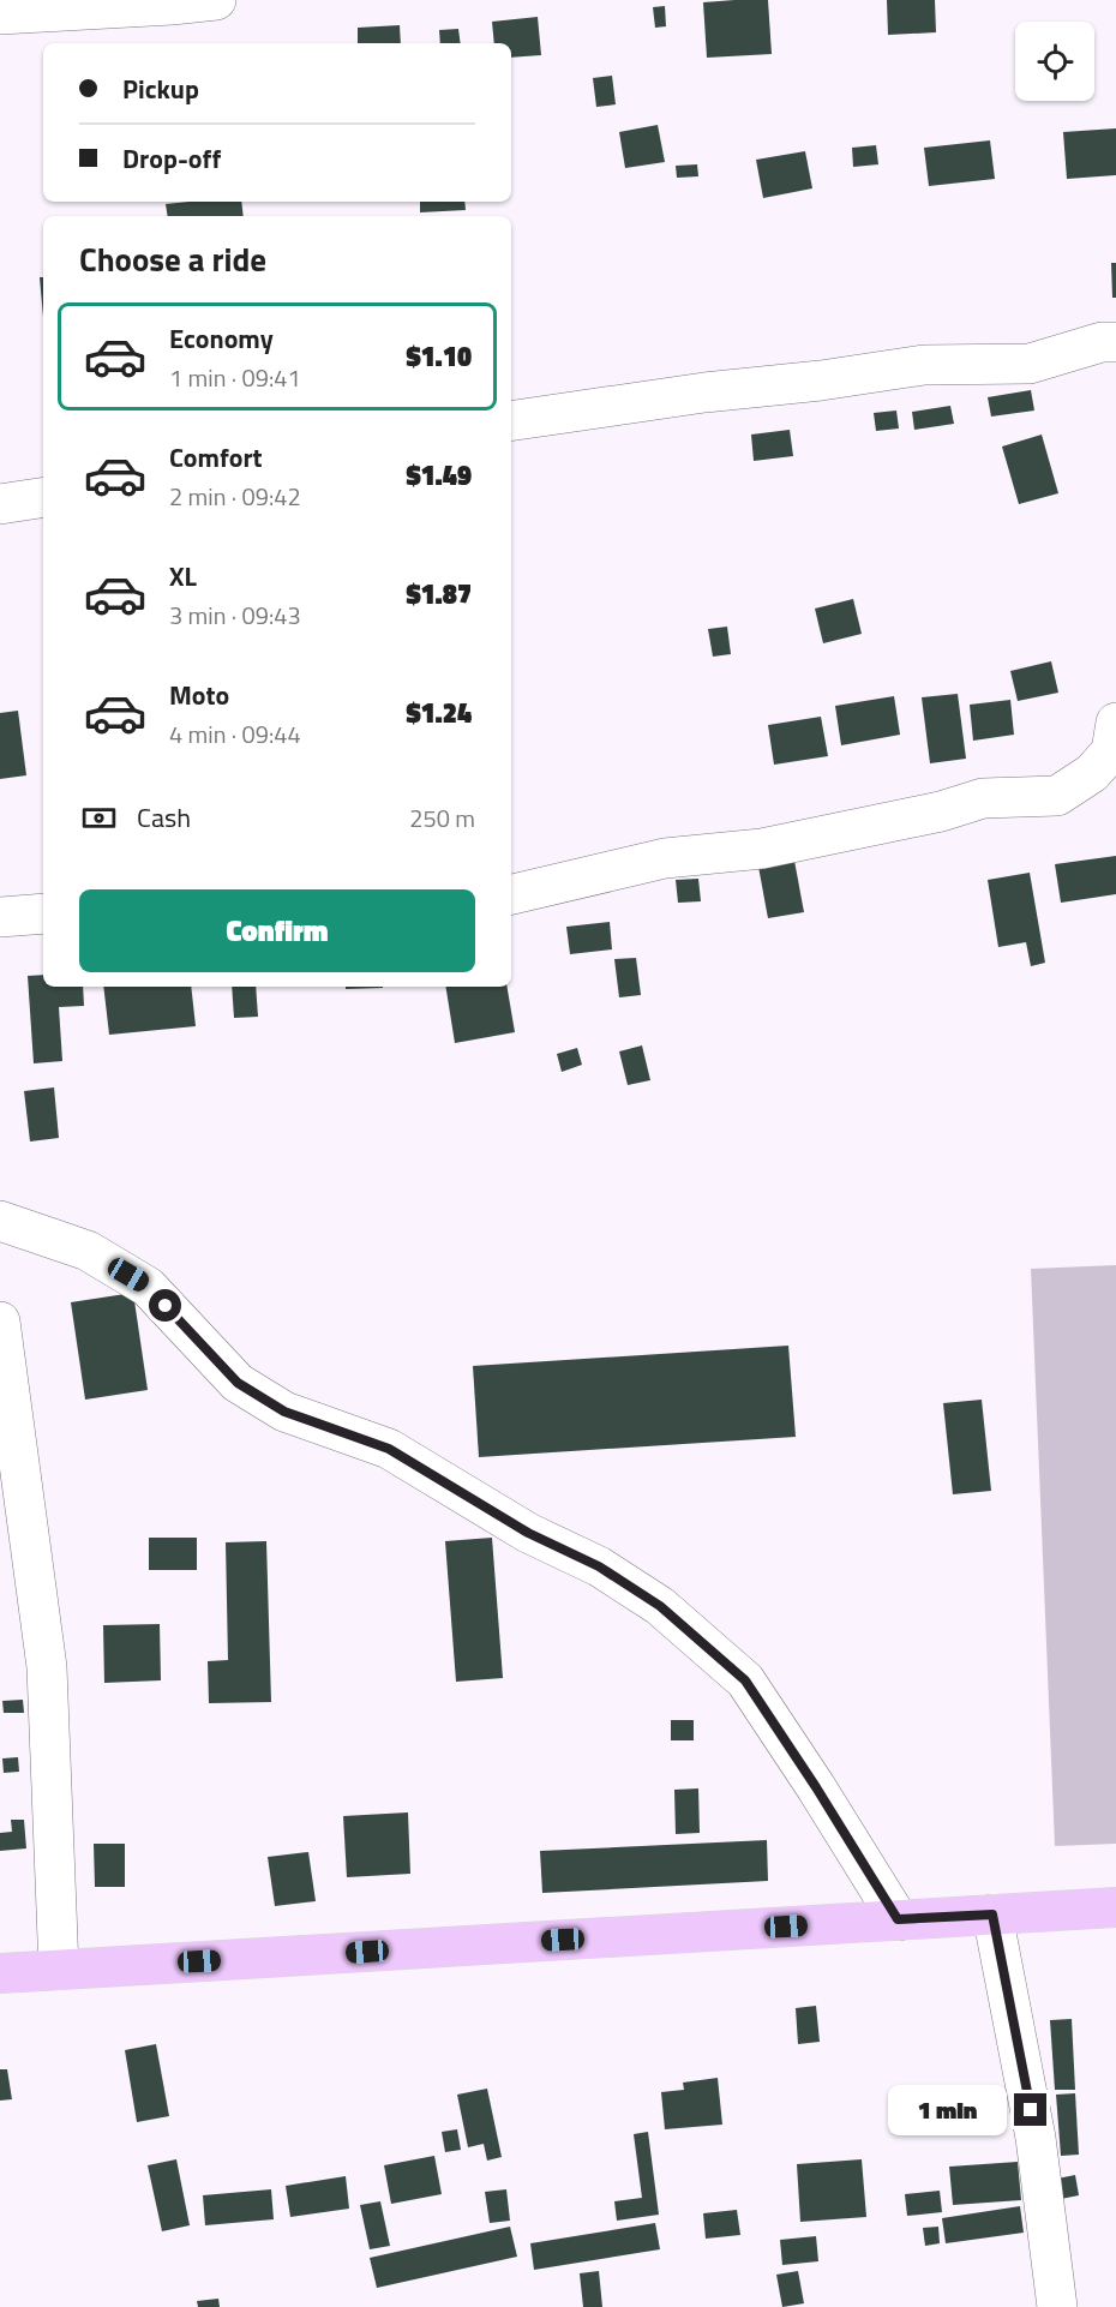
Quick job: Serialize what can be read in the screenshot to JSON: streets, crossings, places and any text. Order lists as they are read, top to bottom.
{
  "page": {
    "banner": ["Pickup", "Drop-off"],
    "heading": "Choose a ride",
    "list": [
      {
        "name": "Economy",
        "note": "1 min · 09:41",
        "value": "$1.10"
      },
      {
        "name": "Comfort",
        "note": "2 min · 09:42",
        "value": "$1.49"
      },
      {
        "name": "XL",
        "note": "3 min · 09:43",
        "value": "$1.87"
      },
      {
        "name": "Moto",
        "note": "4 min · 09:44",
        "value": "$1.24"
      }
    ],
    "pay": ["Cash", "250 m"],
    "buttons": "Confirm",
    "bubble": "1 min"
  }
}
